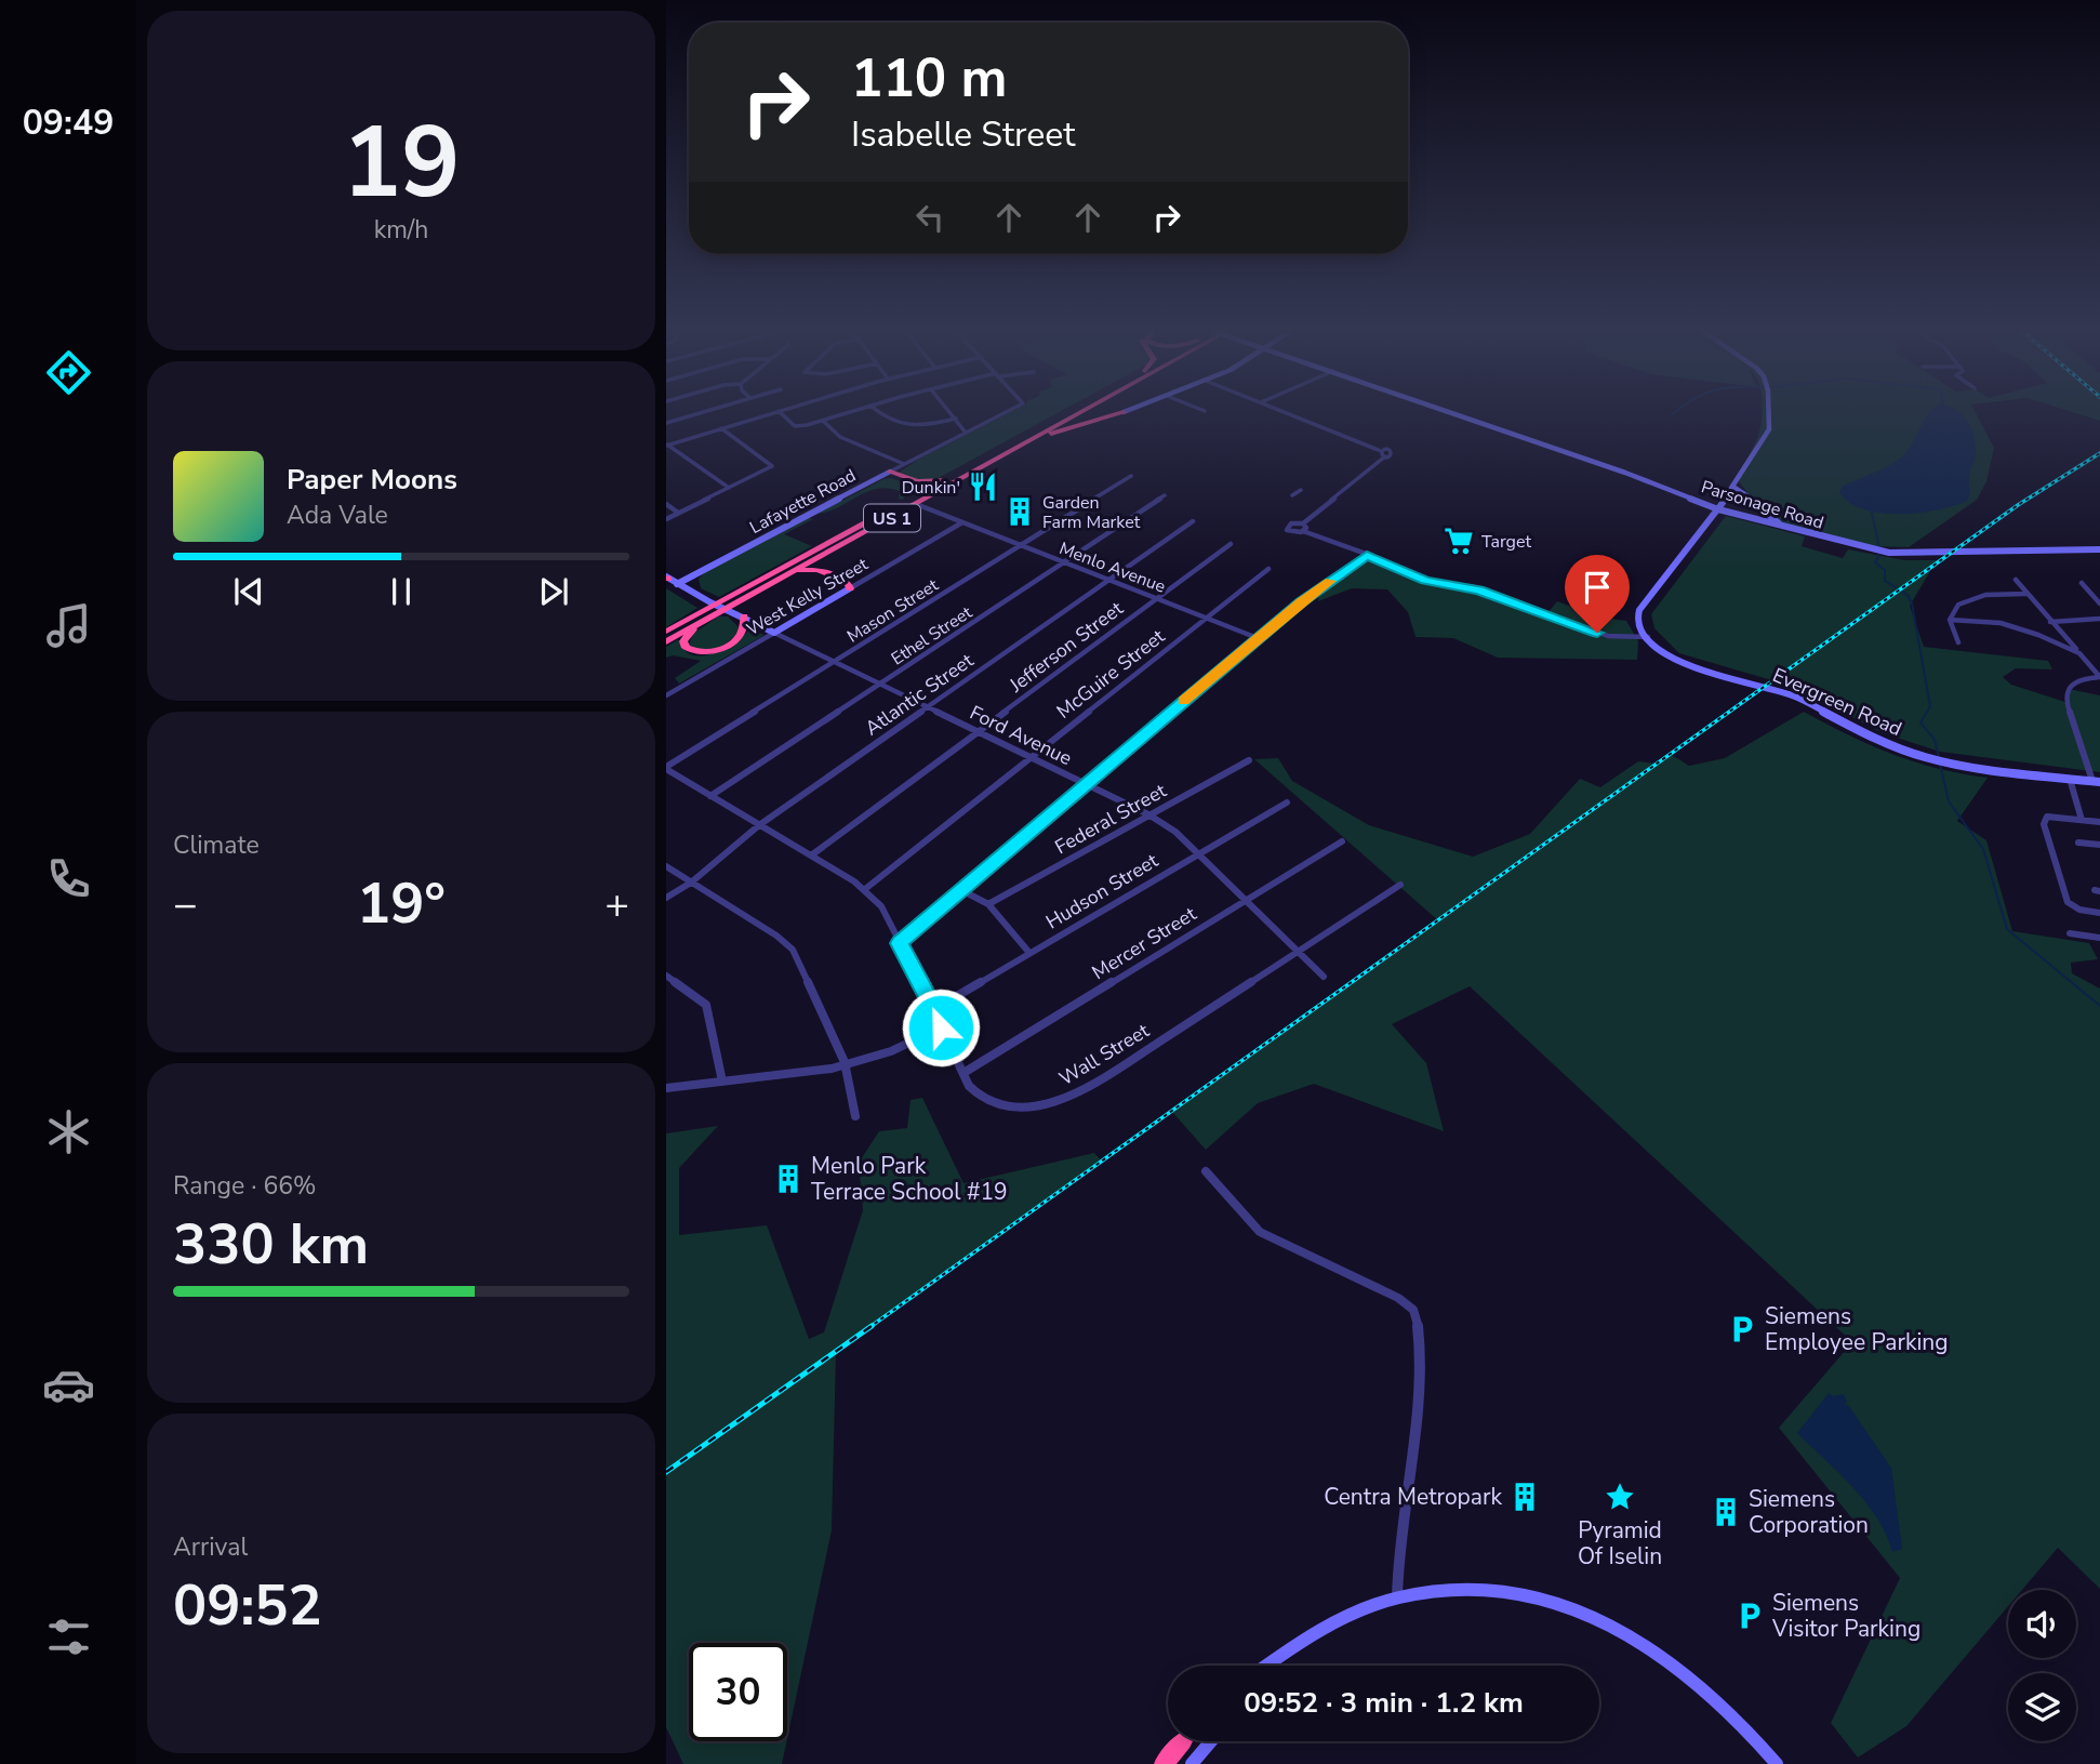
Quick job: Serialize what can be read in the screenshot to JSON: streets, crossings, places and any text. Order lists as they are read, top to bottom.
{
  "streets": {
    "highway": ["US 1"],
    "street": [
      "Lafayette Road",
      "Parsonage Road",
      "Menlo Avenue",
      "West Kelly Street",
      "Mason Street",
      "Ethel Street",
      "Jefferson Street",
      "McGuire Street",
      "Atlantic Street",
      "Evergreen Road",
      "Ford Avenue",
      "Federal Street",
      "Hudson Street",
      "Mercer Street",
      "Wall Street"
    ]
  },
  "crossings": [
    ["Lafayette Road", "Ford Avenue"],
    ["US 1", "Menlo Avenue"],
    ["US 1", "Ford Avenue"],
    ["Menlo Avenue", "West Kelly Street"],
    ["Menlo Avenue", "Mason Street"],
    ["Menlo Avenue", "Ethel Street"],
    ["Menlo Avenue", "Jefferson Street"],
    ["Menlo Avenue", "McGuire Street"],
    ["Menlo Avenue", "Atlantic Street"],
    ["West Kelly Street", "Ford Avenue"],
    ["Mason Street", "Ford Avenue"],
    ["Mason Street", "Wall Street"],
    ["Ethel Street", "Ford Avenue"],
    ["Ethel Street", "Wall Street"],
    ["Jefferson Street", "Ford Avenue"],
    ["Jefferson Street", "Wall Street"],
    ["McGuire Street", "Ford Avenue"],
    ["McGuire Street", "Wall Street"],
    ["Atlantic Street", "Ford Avenue"],
    ["Atlantic Street", "Wall Street"],
    ["Ford Avenue", "Federal Street"],
    ["Ford Avenue", "Hudson Street"],
    ["Ford Avenue", "Mercer Street"],
    ["Ford Avenue", "Wall Street"],
    ["Hudson Street", "Wall Street"],
    ["Mercer Street", "Wall Street"]
  ],
  "places": {
    "restaurant": ["Dunkin'"],
    "building": [
      "Garden Farm Market",
      "Menlo Park Terrace School #19",
      "Centra Metropark",
      "Siemens Corporation"
    ],
    "supermarket": ["Target"],
    "parking": ["Siemens Employee Parking", "Siemens Visitor Parking"],
    "place": ["Pyramid Of Iselin"]
  },
  "page": {
    "tabs": "09:49",
    "tile": [
      ["19", "km/h"],
      "Climate",
      ["Range · 66%", "330 km"],
      ["Arrival", "09:52"]
    ],
    "turn": ["110 m", "Isabelle Street"],
    "song": ["Paper Moons", "Ada Vale"],
    "heat": ["−", "19°", "+"],
    "limit": "30",
    "trip": "09:52 · 3 min · 1.2 km"
  }
}
